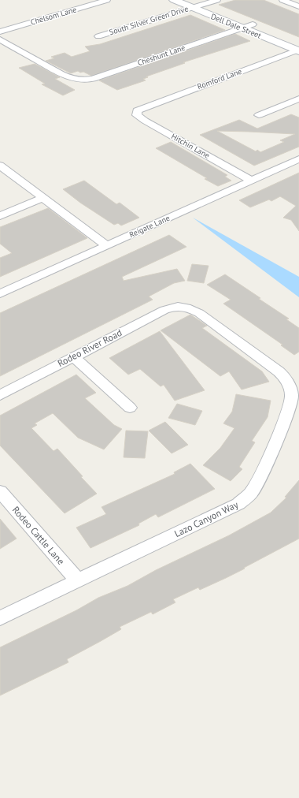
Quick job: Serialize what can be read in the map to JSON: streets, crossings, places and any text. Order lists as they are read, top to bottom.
{
  "streets": {
    "main road": ["Dell Dale Street"],
    "street": [
      "Chelsom Lane",
      "South Silver Green Drive",
      "Cheshunt Lane",
      "Romford Lane",
      "Hitchin Lane",
      "Reigate Lane",
      "Rodeo River Road",
      "Lazo Canyon Way",
      "Rodeo Cattle Lane"
    ]
  },
  "crossings": [
    ["South Silver Green Drive", "Dell Dale Street"],
    ["Dell Dale Street", "Cheshunt Lane"],
    ["Dell Dale Street", "Romford Lane"],
    ["Romford Lane", "Hitchin Lane"],
    ["Hitchin Lane", "Reigate Lane"],
    ["Rodeo River Road", "Lazo Canyon Way"],
    ["Lazo Canyon Way", "Rodeo Cattle Lane"]
  ]
}
